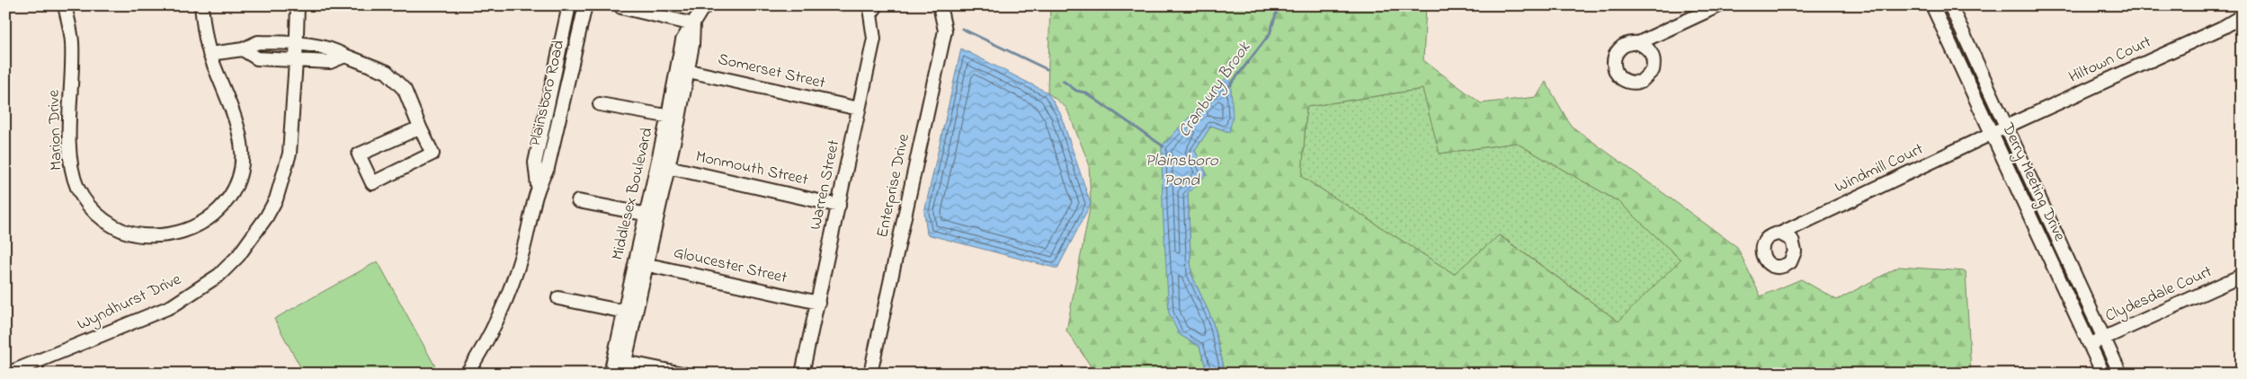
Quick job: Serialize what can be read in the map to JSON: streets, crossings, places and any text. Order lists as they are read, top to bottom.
{
  "streets": {
    "street": [
      "Hiltown Court",
      "Somerset Street",
      "Plainsboro Road",
      "Marion Drive",
      "Monmouth Street",
      "Windmill Court",
      "Derry Meeting Drive",
      "Warren Street",
      "Enterprise Drive",
      "Middlesex Boulevard",
      "Gloucester Street",
      "Clydesdale Court",
      "Wyndhurst Drive"
    ]
  },
  "crossings": [
    ["Hiltown Court", "Windmill Court"],
    ["Hiltown Court", "Derry Meeting Drive"],
    ["Somerset Street", "Warren Street"],
    ["Somerset Street", "Middlesex Boulevard"],
    ["Monmouth Street", "Warren Street"],
    ["Monmouth Street", "Middlesex Boulevard"],
    ["Windmill Court", "Derry Meeting Drive"],
    ["Derry Meeting Drive", "Clydesdale Court"],
    ["Warren Street", "Gloucester Street"],
    ["Middlesex Boulevard", "Gloucester Street"]
  ],
  "water": ["Cranbury Brook", "Plainsboro Pond"]
}
